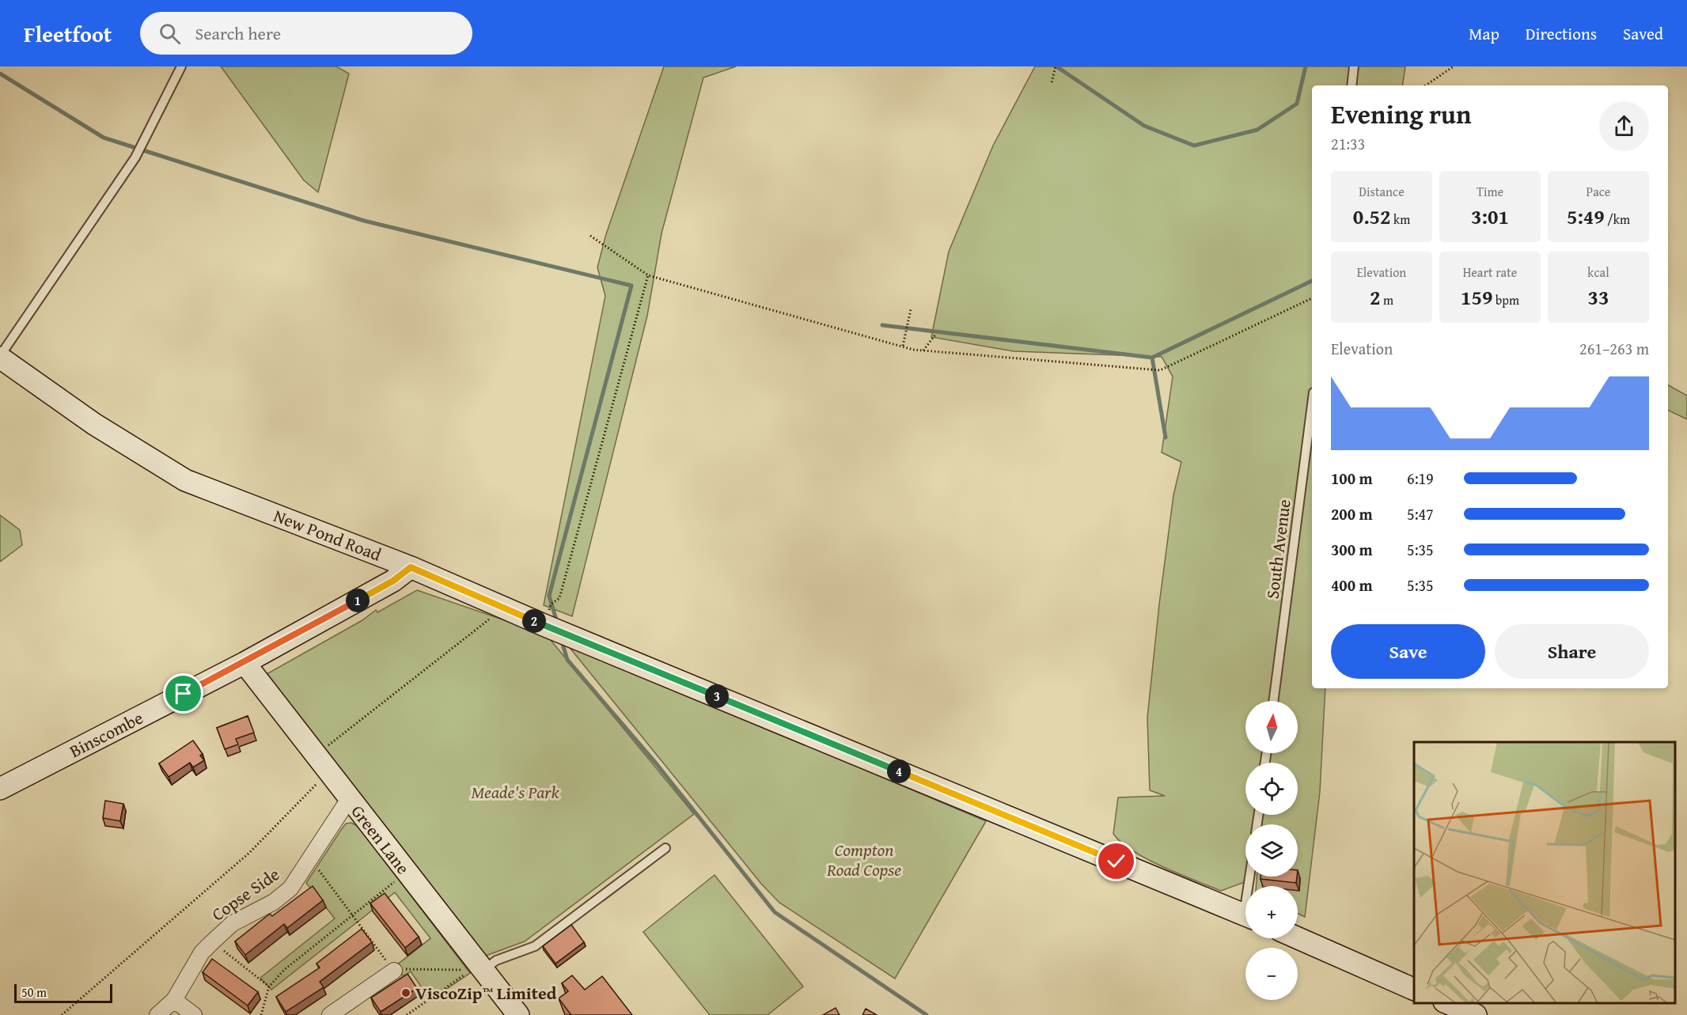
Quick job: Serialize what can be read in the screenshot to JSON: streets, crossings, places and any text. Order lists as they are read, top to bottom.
{
  "streets": {
    "main road": ["New Pond Road", "Binscombe", "Green Lane"],
    "street": ["Copse Side"],
    "lane": ["South Avenue"]
  },
  "crossings": [
    ["New Pond Road", "Binscombe"],
    ["Binscombe", "Green Lane"],
    ["Green Lane", "Copse Side"]
  ],
  "parks": ["Meade's Park", "Compton Road Copse"],
  "places": ["ViscoZip™ Limited"],
  "scale_bar": "50 m",
  "north": "top",
  "page": {
    "header": "Fleetfoot",
    "search": "Search here",
    "nav": ["Map", "Directions", "Saved"],
    "heading": ["Evening run", "21:33"],
    "stats": [
      ["Distance", "0.52 km"],
      ["Time", "3:01"],
      ["Pace", "5:49 /km"],
      ["Elevation", "2 m"],
      ["Heart rate", "159 bpm"],
      ["kcal", "33"]
    ],
    "chart": ["Elevation", "261–263 m"],
    "list": [
      {
        "name": "100 m",
        "note": "6:19"
      },
      {
        "name": "200 m",
        "note": "5:47"
      },
      {
        "name": "300 m",
        "note": "5:35"
      },
      {
        "name": "400 m",
        "note": "5:35"
      }
    ],
    "pins": [
      "1",
      "2",
      "3",
      "4"
    ],
    "buttons": ["Save", "Share"],
    "map_buttons": ["+", "−"],
    "scale": "50 m"
  }
}
